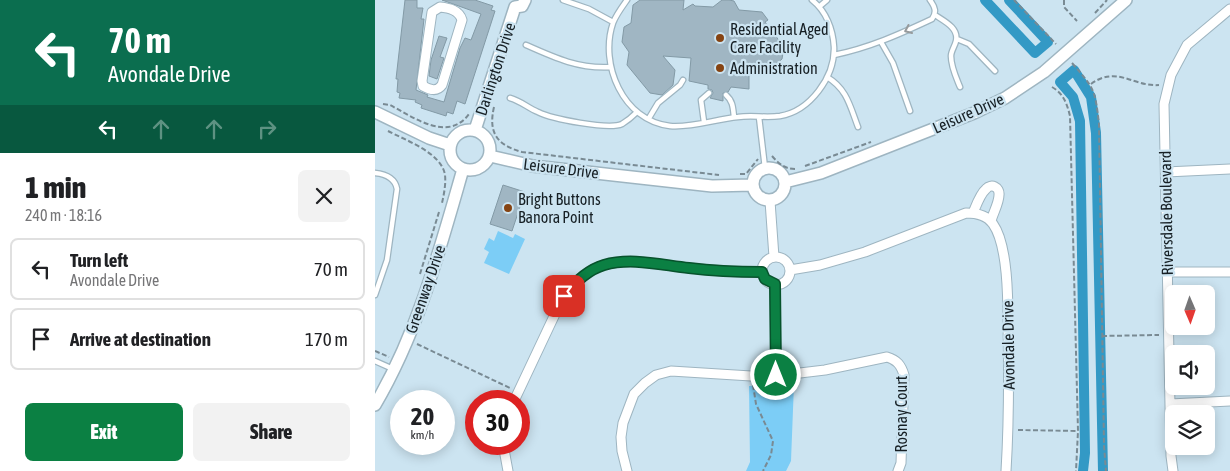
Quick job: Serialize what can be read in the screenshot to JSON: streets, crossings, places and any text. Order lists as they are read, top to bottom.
{
  "streets": {
    "street": [
      "Darlington Drive",
      "Leisure Drive",
      "Riversdale Boulevard",
      "Greenway Drive",
      "Avondale Drive",
      "Rosnay Court"
    ]
  },
  "crossings": [
    ["Darlington Drive", "Leisure Drive"],
    ["Darlington Drive", "Greenway Drive"],
    ["Leisure Drive", "Greenway Drive"]
  ],
  "places": ["Residential Aged Care Facility", "Administration", "Bright Buttons Banora Point"],
  "north": "bottom",
  "page": {
    "turn": ["70 m", "Avondale Drive"],
    "heading": ["1 min", "240 m · 18:16"],
    "list": [
      {
        "name": "Turn left",
        "note": "Avondale Drive",
        "value": "70 m"
      },
      {
        "name": "Arrive at destination",
        "value": "170 m"
      }
    ],
    "speed": "20 km/h",
    "limit": "30",
    "buttons": ["Exit", "Share"]
  }
}
